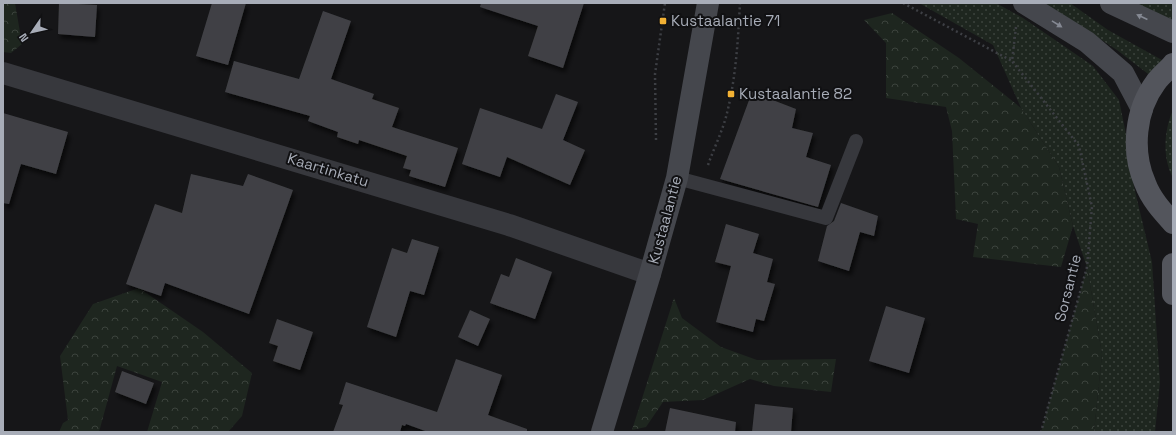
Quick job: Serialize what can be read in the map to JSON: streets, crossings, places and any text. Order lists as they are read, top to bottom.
{
  "streets": {
    "main road": ["Kustaalantie"],
    "street": ["Kaartinkatu"],
    "path": ["Sorsantie"]
  },
  "crossings": [
    ["Kaartinkatu", "Kustaalantie"]
  ],
  "places": {
    "transit": ["Kustaalantie 71", "Kustaalantie 82"]
  },
  "north": "bottom left"
}
